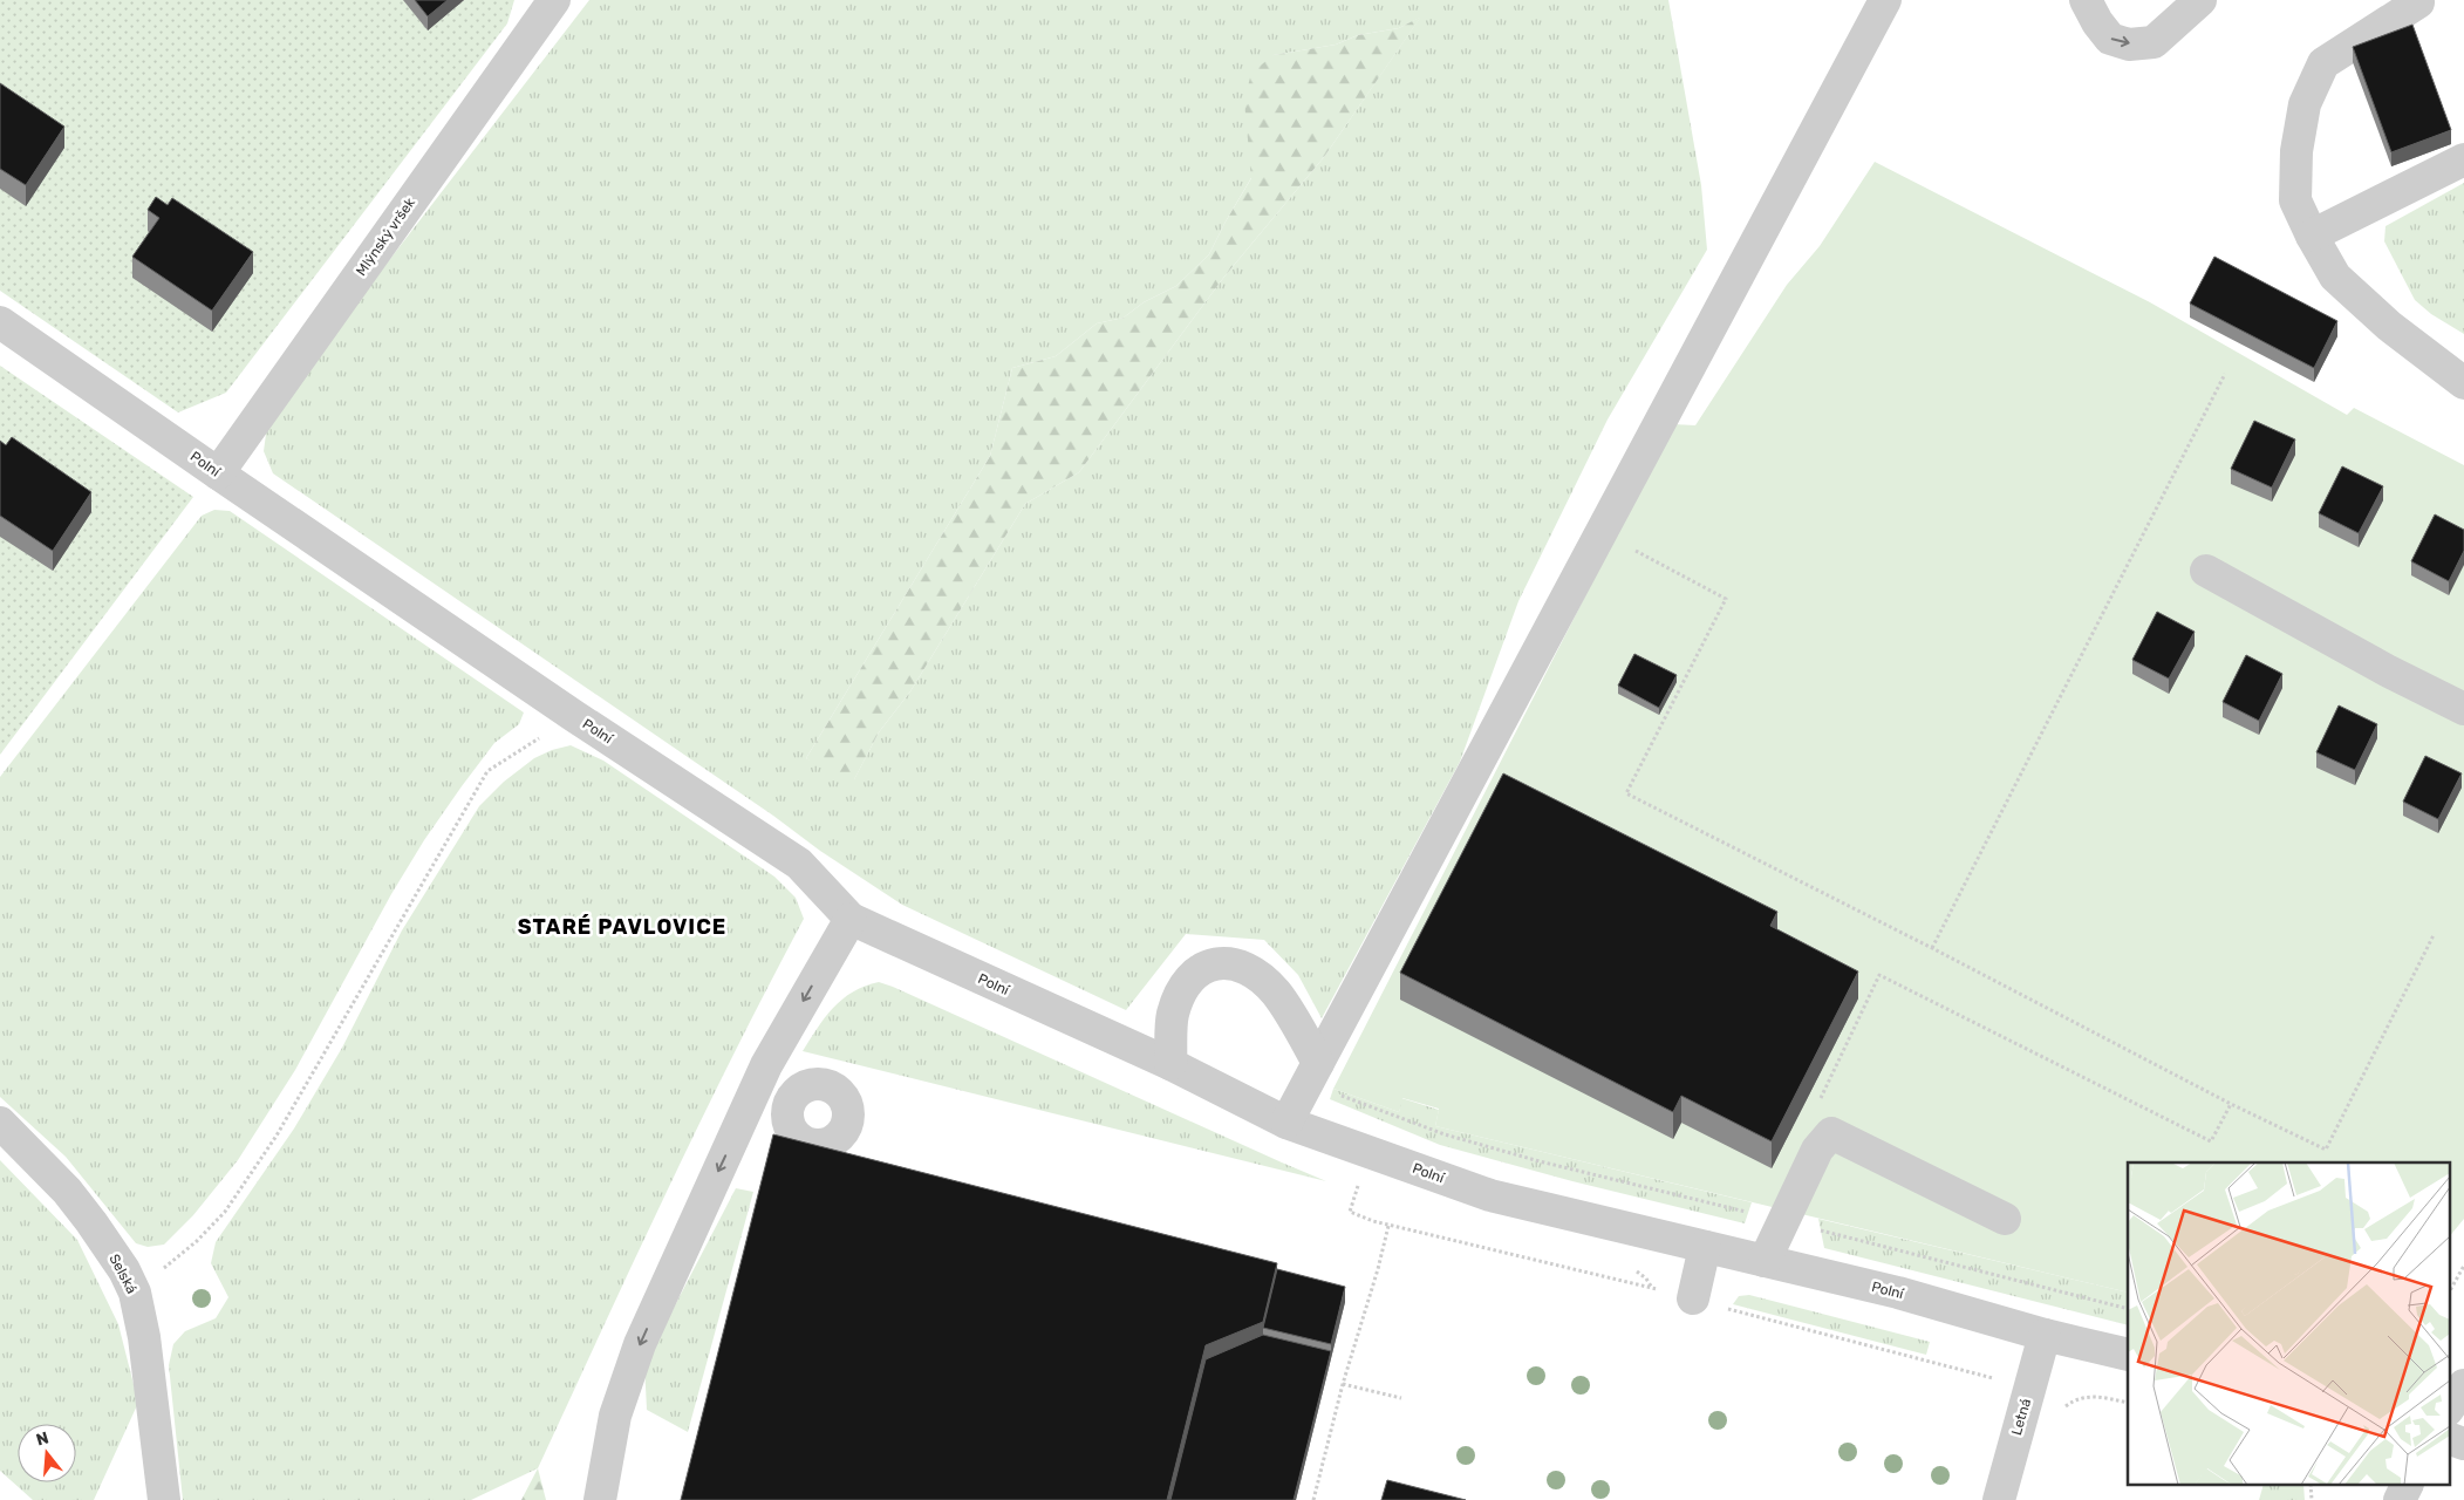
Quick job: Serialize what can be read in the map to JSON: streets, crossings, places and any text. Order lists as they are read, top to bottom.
{
  "streets": {
    "street": [
      "Mlýnský vršek",
      "Polní",
      "Selská",
      "Letná"
    ]
  },
  "crossings": [
    ["Mlýnský vršek", "Polní"],
    ["Polní", "Letná"]
  ],
  "districts": ["STARÉ PAVLOVICE"],
  "north": "top"
}
